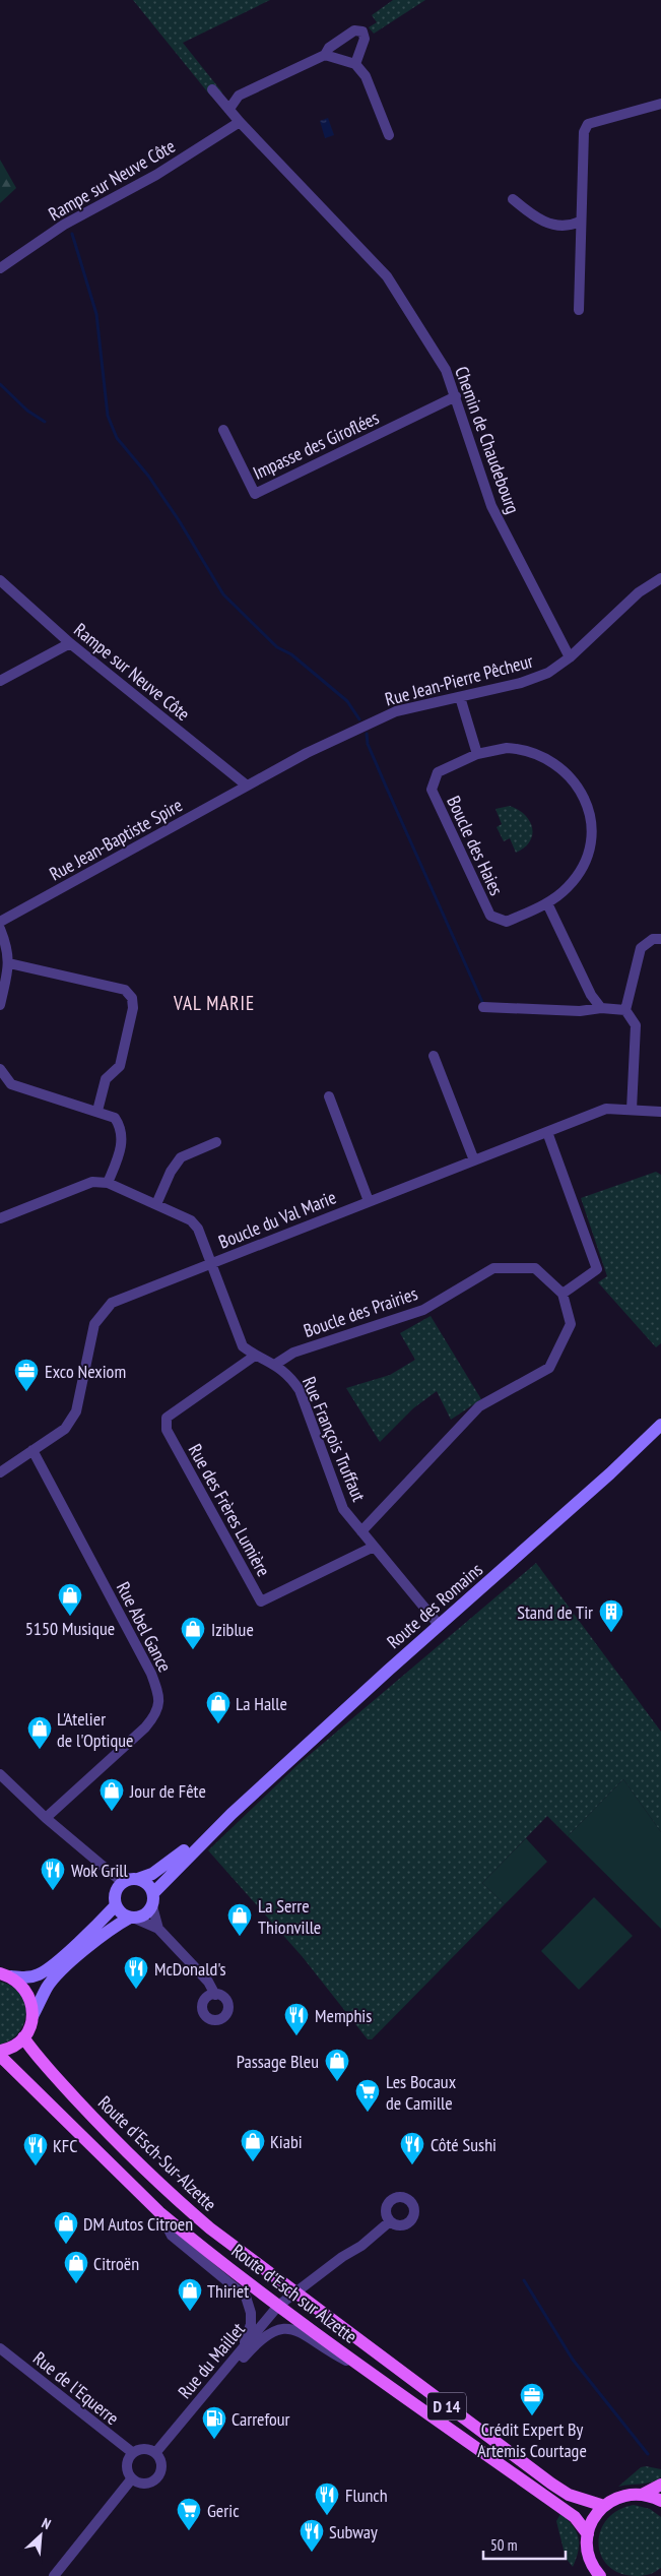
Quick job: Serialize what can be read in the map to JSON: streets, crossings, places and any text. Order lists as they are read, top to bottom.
{
  "streets": {
    "main road": ["Route d'Esch-Sur-Alzette", "Route d'Esch sur Alzette", "D 14"],
    "street": [
      "Rampe sur Neuve Côte",
      "Chemin de Chaudebourg",
      "Impasse des Giroflées",
      "Rue Jean-Pierre Pêcheur",
      "Rue Jean-Baptiste Spire",
      "Boucle des Haies",
      "Boucle du Val Marie",
      "Boucle des Prairies",
      "Rue François Truffaut",
      "Rue des Frères Lumière",
      "Route des Romains",
      "Rue Abel Gance",
      "Rue du Maillet",
      "Rue de l'Equerre"
    ]
  },
  "crossings": [
    ["Rampe sur Neuve Côte", "Chemin de Chaudebourg"],
    ["Rampe sur Neuve Côte", "Rue Jean-Pierre Pêcheur"],
    ["Rampe sur Neuve Côte", "Rue Jean-Baptiste Spire"],
    ["Chemin de Chaudebourg", "Impasse des Giroflées"],
    ["Chemin de Chaudebourg", "Rue Jean-Pierre Pêcheur"],
    ["Rue Jean-Pierre Pêcheur", "Rue Jean-Baptiste Spire"],
    ["Boucle du Val Marie", "Rue François Truffaut"],
    ["Boucle du Val Marie", "Rue Abel Gance"],
    ["Boucle des Prairies", "Rue François Truffaut"],
    ["Rue François Truffaut", "Rue des Frères Lumière"],
    ["Rue François Truffaut", "Route des Romains"],
    ["Route d'Esch-Sur-Alzette", "Rue du Maillet"],
    ["Route d'Esch sur Alzette", "Rue du Maillet"],
    ["Rue du Maillet", "Rue de l'Equerre"]
  ],
  "districts": ["VAL MARIE"],
  "places": {
    "office": ["Exco Nexiom", "Crédit Expert By Artemis Courtage"],
    "shop": [
      "5150 Musique",
      "Iziblue",
      "La Halle",
      "L'Atelier de l'Optique",
      "Jour de Fête",
      "La Serre Thionville",
      "Passage Bleu",
      "Kiabi",
      "DM Autos Citroen",
      "Citroën",
      "Thiriet"
    ],
    "building": ["Stand de Tir"],
    "restaurant": [
      "Wok Grill",
      "McDonald's",
      "Memphis",
      "Côté Sushi",
      "KFC",
      "Flunch",
      "Subway"
    ],
    "supermarket": ["Les Bocaux de Camille", "Geric"],
    "fuel station": ["Carrefour"]
  },
  "scale_bar": "50 m",
  "north": "top right"
}
